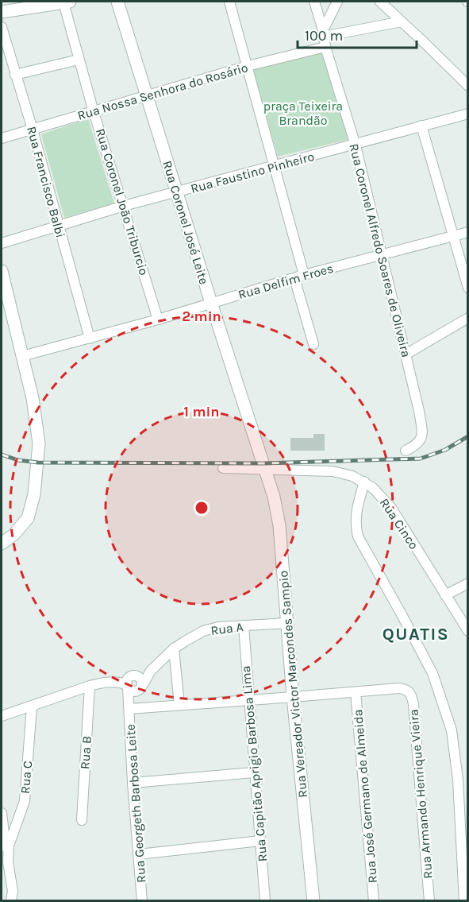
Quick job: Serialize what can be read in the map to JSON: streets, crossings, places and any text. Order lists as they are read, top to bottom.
{
  "streets": {
    "street": [
      "Rua Nossa Senhora do Rosário",
      "Rua Faustino Pinheiro",
      "Rua Francisco Balbi",
      "Rua Coronel João Triburcio",
      "Rua Coronel José Leite",
      "Rua Coronel Alfredo Soares de Oliveira",
      "Rua Delfim Froes",
      "Rua Cinco",
      "Rua A",
      "Rua Vereador Victor Marcondes Sampio",
      "Rua B",
      "Rua Capitão Aprigio Barbosa Lima",
      "Rua C",
      "Rua Armando Henrique Vieira",
      "Rua José Germano de Almeida",
      "Rua Georgeth Barbosa Leite"
    ]
  },
  "crossings": [
    ["Rua Nossa Senhora do Rosário", "Rua Francisco Balbi"],
    ["Rua Nossa Senhora do Rosário", "Rua Coronel João Triburcio"],
    ["Rua Nossa Senhora do Rosário", "Rua Coronel José Leite"],
    ["Rua Nossa Senhora do Rosário", "Rua Coronel Alfredo Soares de Oliveira"],
    ["Rua Faustino Pinheiro", "Rua Francisco Balbi"],
    ["Rua Faustino Pinheiro", "Rua Coronel João Triburcio"],
    ["Rua Faustino Pinheiro", "Rua Coronel José Leite"],
    ["Rua Faustino Pinheiro", "Rua Coronel Alfredo Soares de Oliveira"],
    ["Rua Francisco Balbi", "Rua Delfim Froes"],
    ["Rua Coronel João Triburcio", "Rua Delfim Froes"],
    ["Rua Coronel José Leite", "Rua Delfim Froes"],
    ["Rua Coronel José Leite", "Rua Cinco"],
    ["Rua Coronel José Leite", "Rua Vereador Victor Marcondes Sampio"],
    ["Rua Coronel Alfredo Soares de Oliveira", "Rua Delfim Froes"],
    ["Rua Cinco", "Rua Vereador Victor Marcondes Sampio"],
    ["Rua A", "Rua Vereador Victor Marcondes Sampio"],
    ["Rua A", "Rua Capitão Aprigio Barbosa Lima"],
    ["Rua Vereador Victor Marcondes Sampio", "Rua Armando Henrique Vieira"],
    ["Rua Capitão Aprigio Barbosa Lima", "Rua Armando Henrique Vieira"],
    ["Rua Armando Henrique Vieira", "Rua José Germano de Almeida"],
    ["Rua Armando Henrique Vieira", "Rua Georgeth Barbosa Leite"]
  ],
  "districts": ["QUATIS"],
  "parks": ["praça Teixeira Brandão"],
  "scale_bar": "100 m",
  "rings": ["2 min", "1 min"]
}
